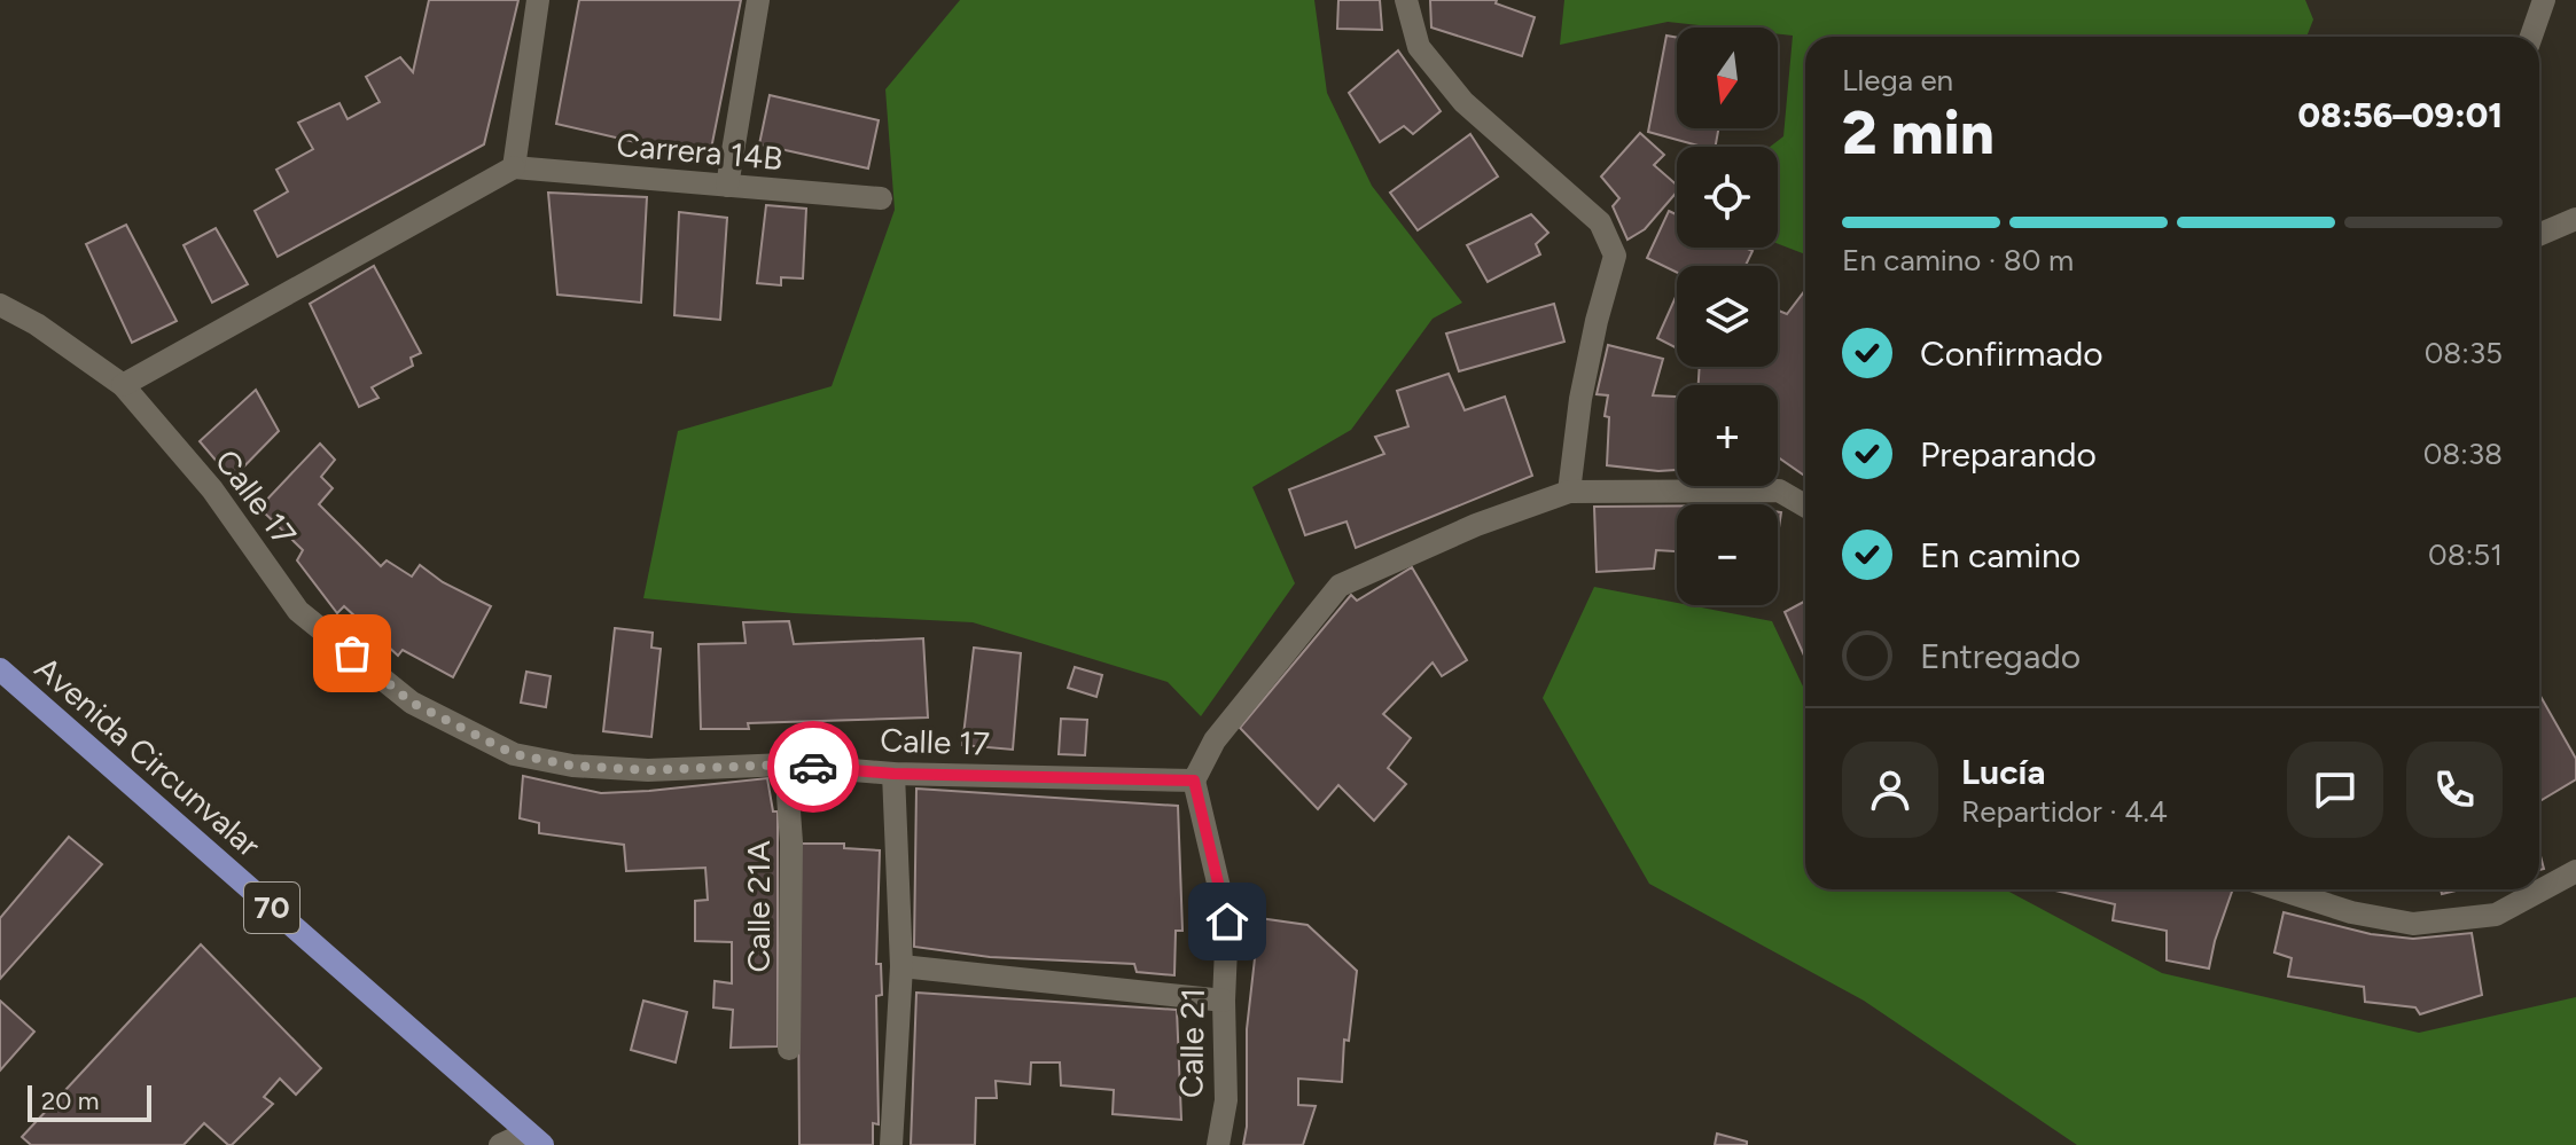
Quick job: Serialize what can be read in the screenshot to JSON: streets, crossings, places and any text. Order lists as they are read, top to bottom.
{
  "streets": {
    "main road": ["Avenida Circunvalar", "70"],
    "street": [
      "Carrera 14B",
      "Calle 17",
      "Calle 21A",
      "Calle 21"
    ]
  },
  "crossings": [
    ["Calle 17", "Calle 21A"],
    ["Calle 17", "Calle 21"]
  ],
  "scale_bar": "20 m",
  "north": "bottom",
  "page": {
    "map_buttons": ["+", "−"],
    "heading": ["2 min", "Llega en", "08:56–09:01"],
    "panel": ["Lucía", "Repartidor · 4.4"],
    "bar": "En camino · 80 m",
    "list": [
      ["Confirmado", "08:35"],
      ["Preparando", "08:38"],
      ["En camino", "08:51"],
      "Entregado"
    ],
    "scale": "20 m"
  }
}
